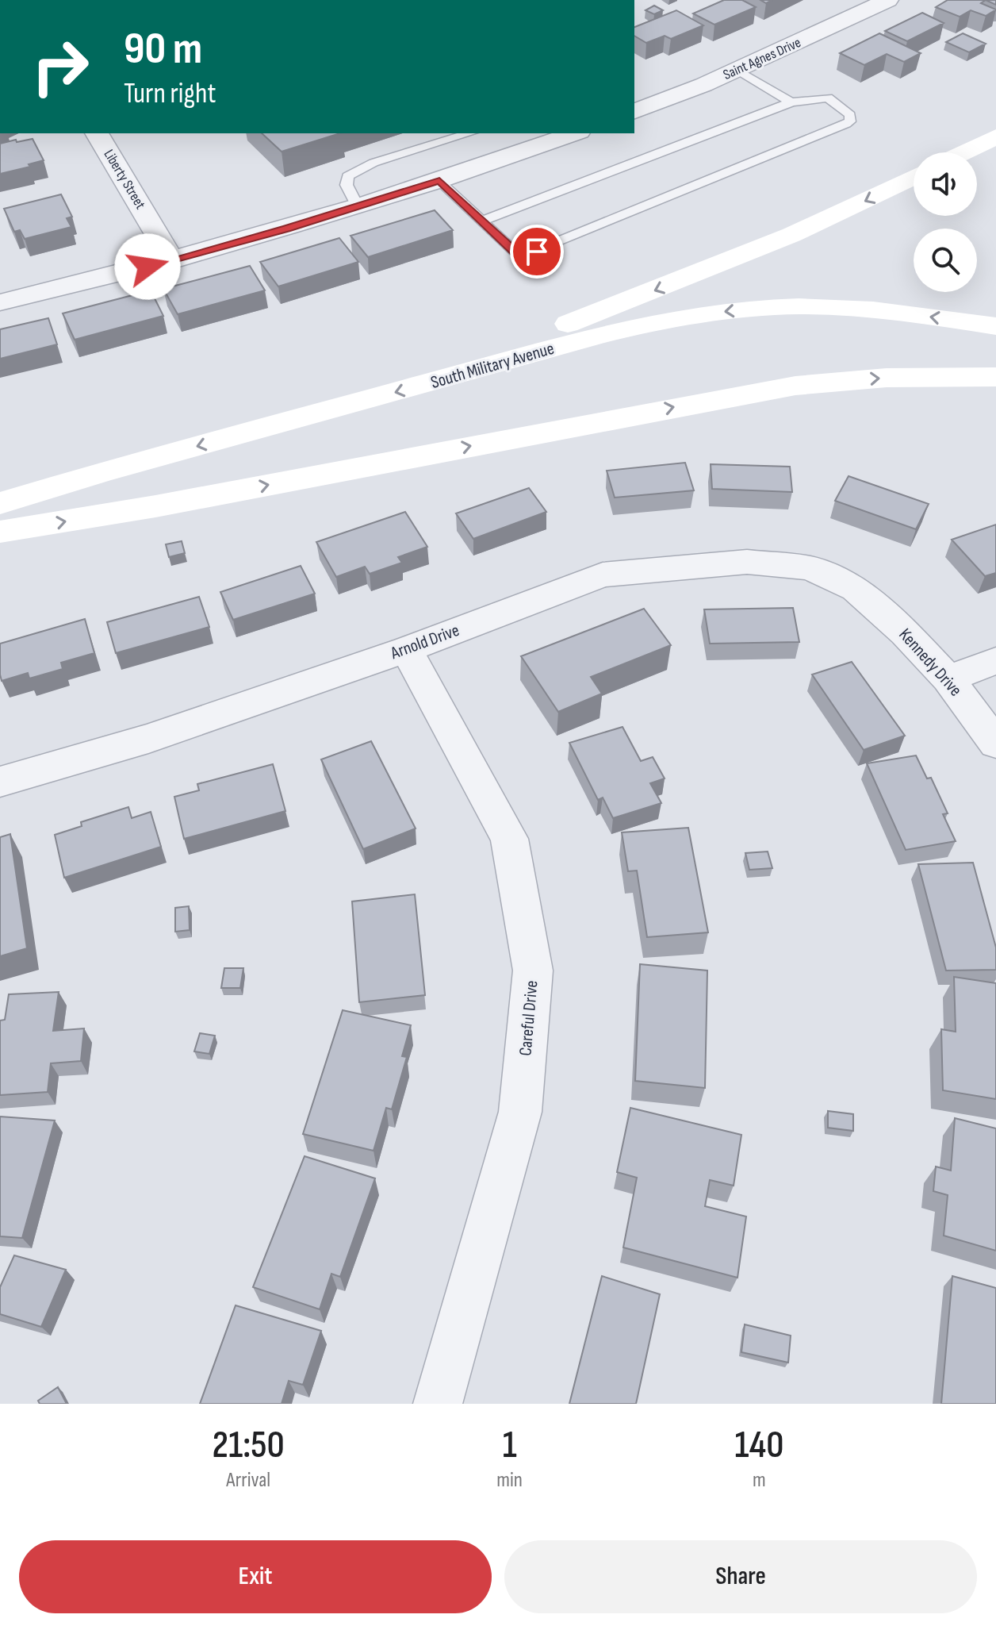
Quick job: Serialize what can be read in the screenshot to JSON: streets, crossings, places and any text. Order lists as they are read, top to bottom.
{
  "streets": {
    "main road": ["South Military Avenue"],
    "street": [
      "Saint Agnes Drive",
      "Liberty Street",
      "Arnold Drive",
      "Kennedy Drive",
      "Careful Drive"
    ]
  },
  "crossings": [
    ["Arnold Drive", "Kennedy Drive"],
    ["Arnold Drive", "Careful Drive"]
  ],
  "page": {
    "turn": ["90 m", "Turn right"],
    "eta": [
      "21:50",
      "Arrival",
      "1",
      "min",
      "140",
      "m"
    ],
    "buttons": ["Exit", "Share"]
  }
}
